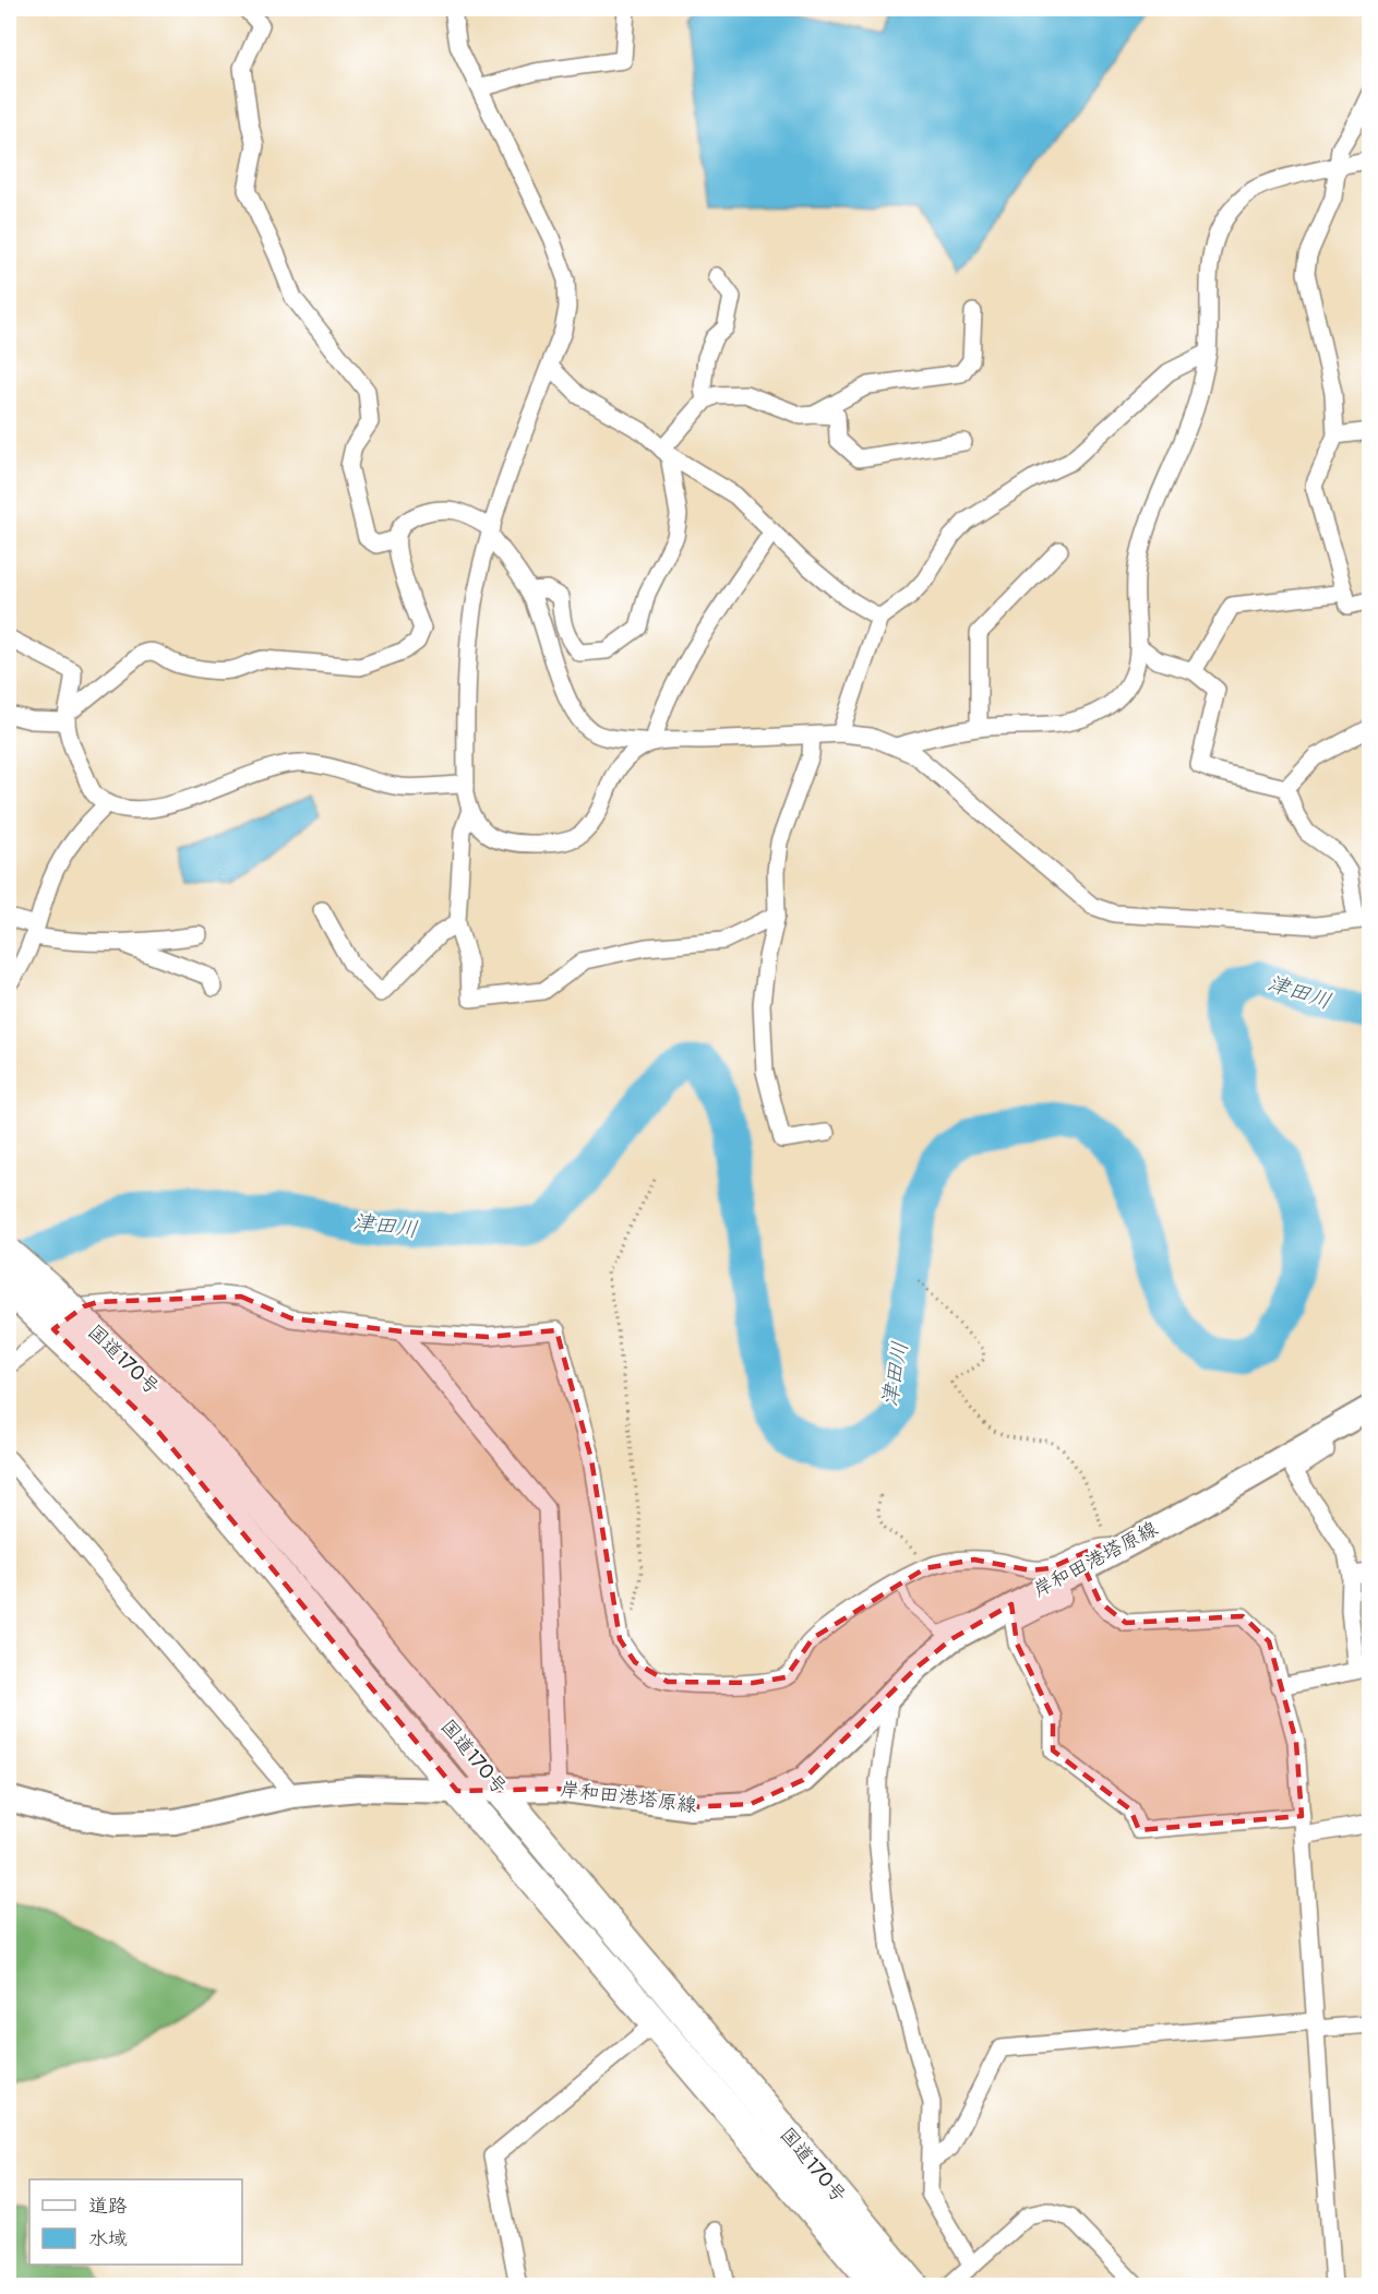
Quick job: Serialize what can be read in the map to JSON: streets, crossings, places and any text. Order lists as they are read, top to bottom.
{
  "streets": {
    "highway": ["国道170号"],
    "main road": ["岸和田港塔原線"]
  },
  "crossings": [
    ["国道170号", "岸和田港塔原線"]
  ],
  "water": ["津田川"],
  "legend": ["道路", "水域"]
}
